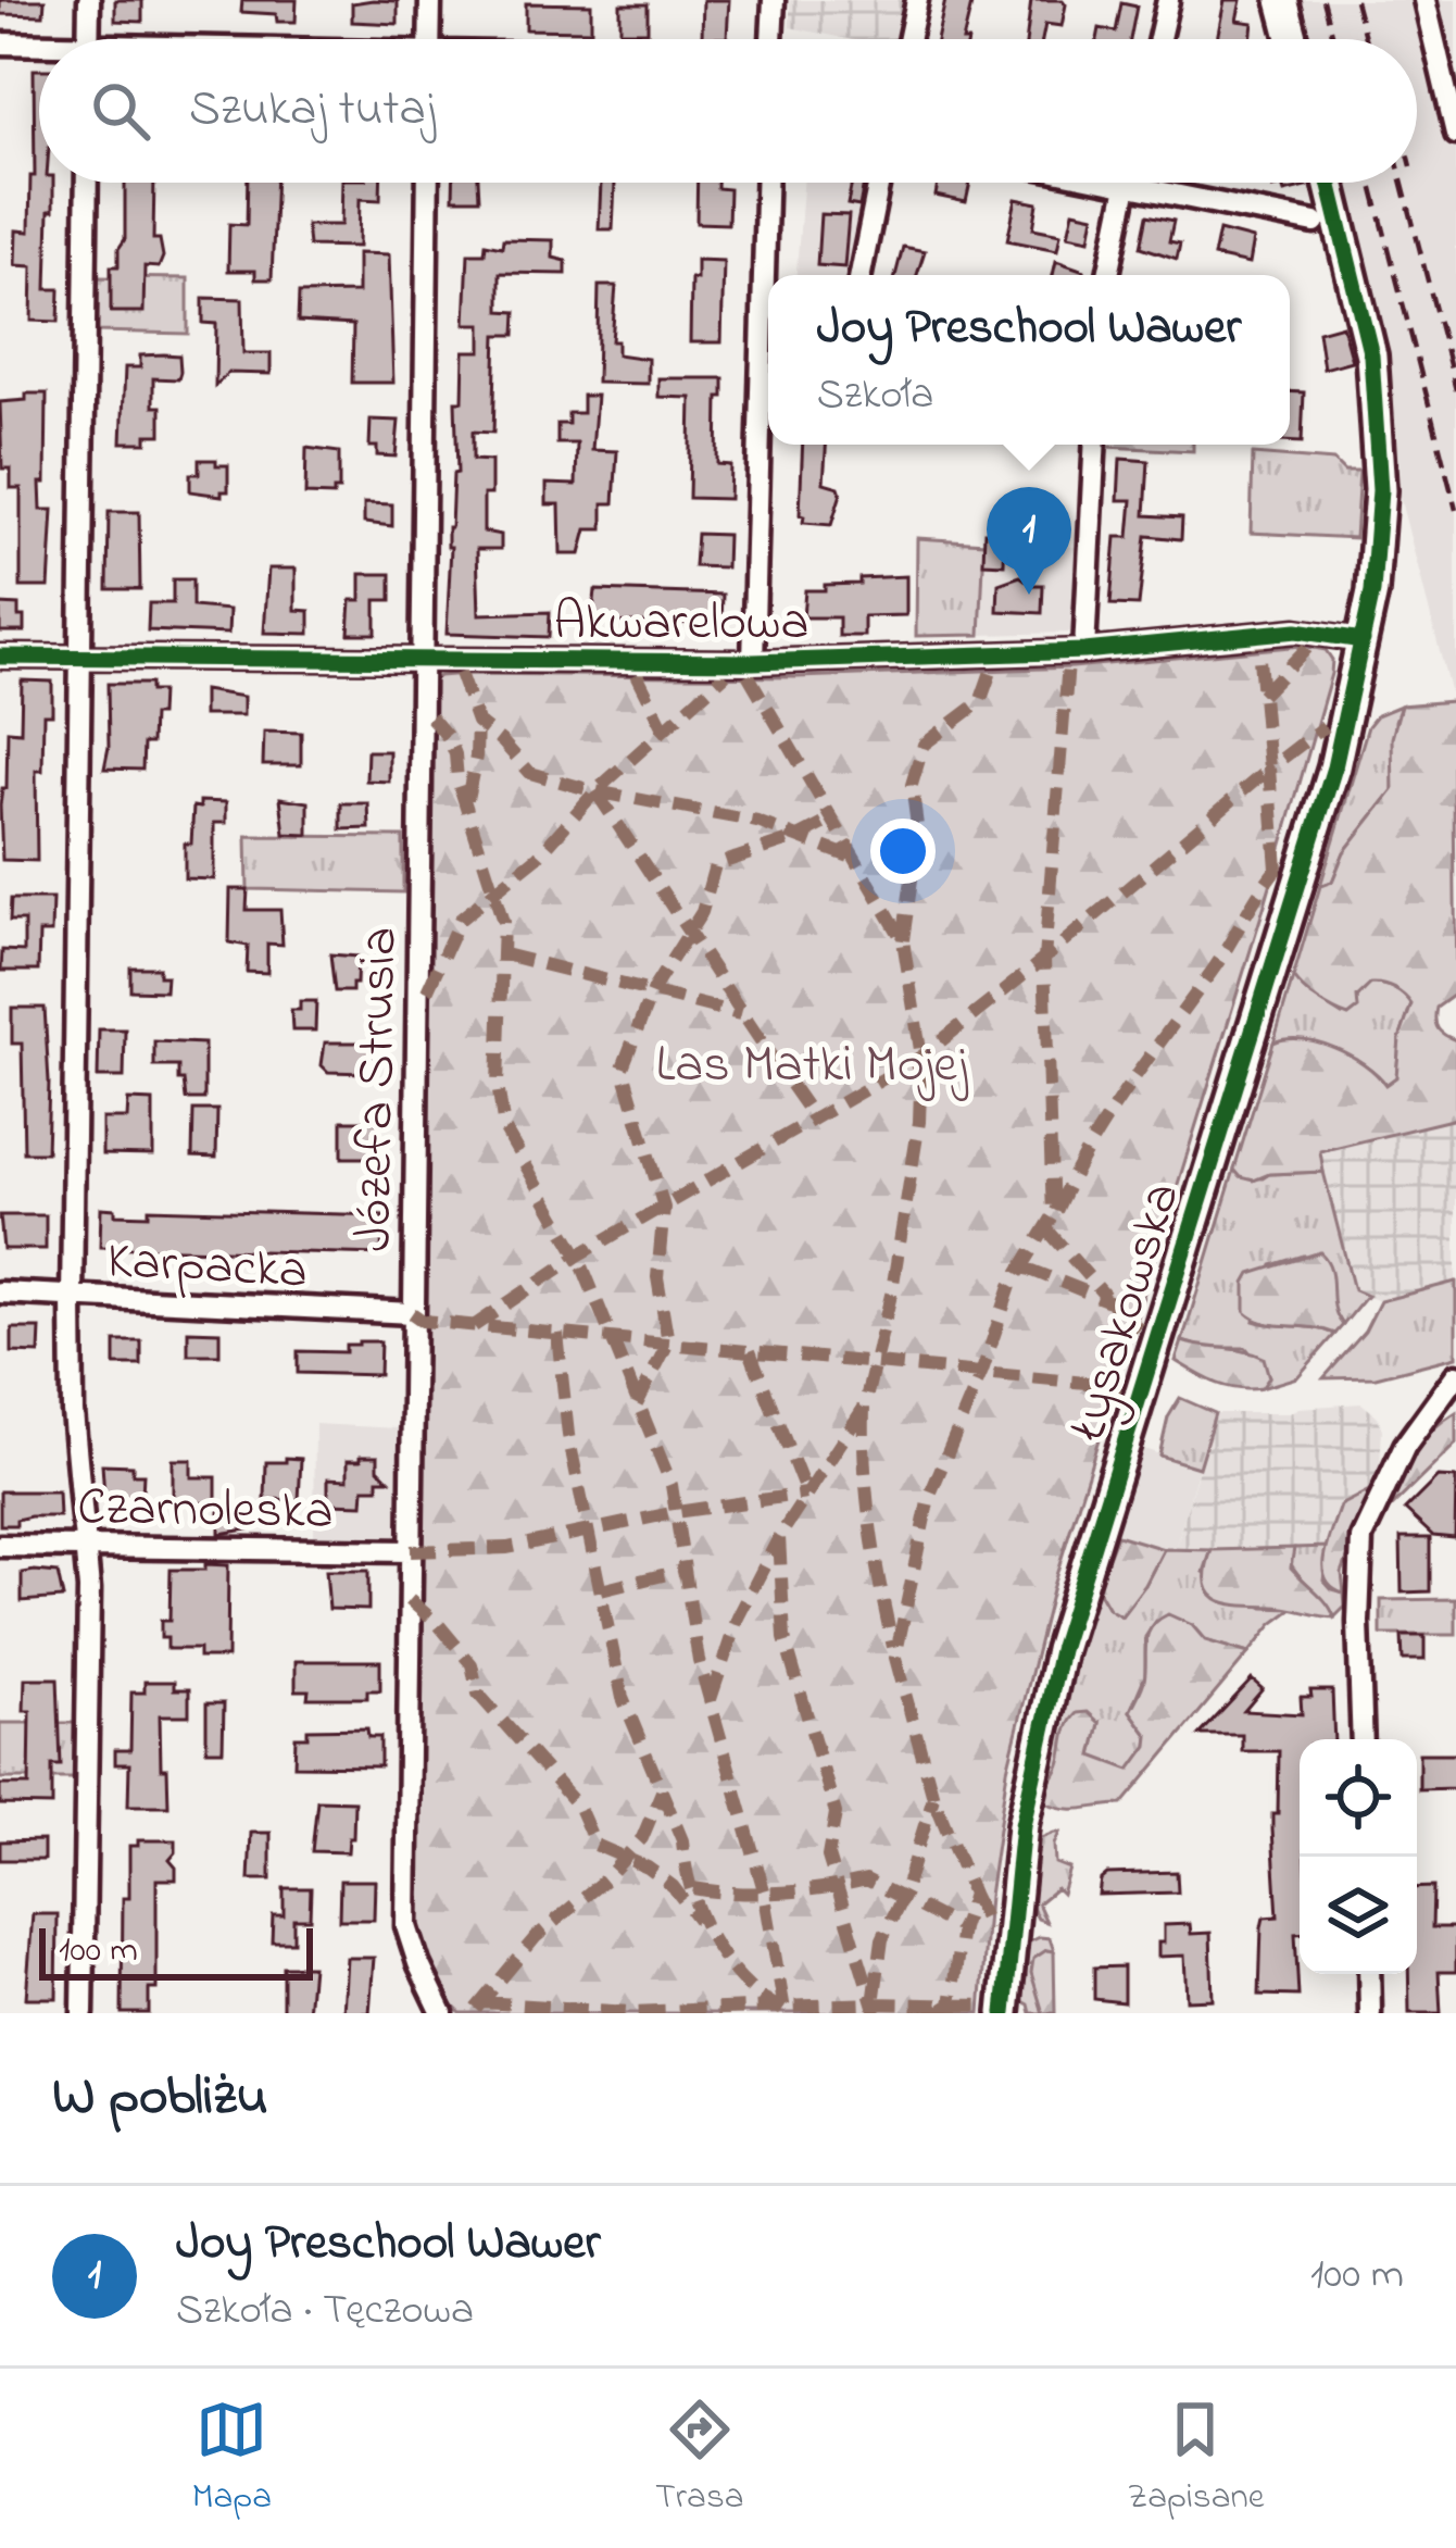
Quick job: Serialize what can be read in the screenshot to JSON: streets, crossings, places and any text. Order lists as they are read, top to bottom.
{
  "streets": {
    "street": [
      "Akwarelowa",
      "Józefa Strusia",
      "Karpacka",
      "Łysakowska",
      "Czarnoleska"
    ]
  },
  "crossings": [
    ["Akwarelowa", "Józefa Strusia"],
    ["Akwarelowa", "Łysakowska"],
    ["Józefa Strusia", "Karpacka"],
    ["Józefa Strusia", "Czarnoleska"]
  ],
  "parks": ["Las Matki Mojej"],
  "scale_bar": "100 m",
  "page": {
    "search": "Szukaj tutaj",
    "popup": ["Joy Preschool Wawer", "Szkoła"],
    "pins": "1",
    "scale": "100 m",
    "heading": "W pobliżu",
    "list": [
      {
        "mark": "1",
        "name": "Joy Preschool Wawer",
        "note": "Szkoła · Tęczowa",
        "value": "100 m"
      }
    ],
    "nav": ["Mapa", "Trasa", "Zapisane"]
  }
}
